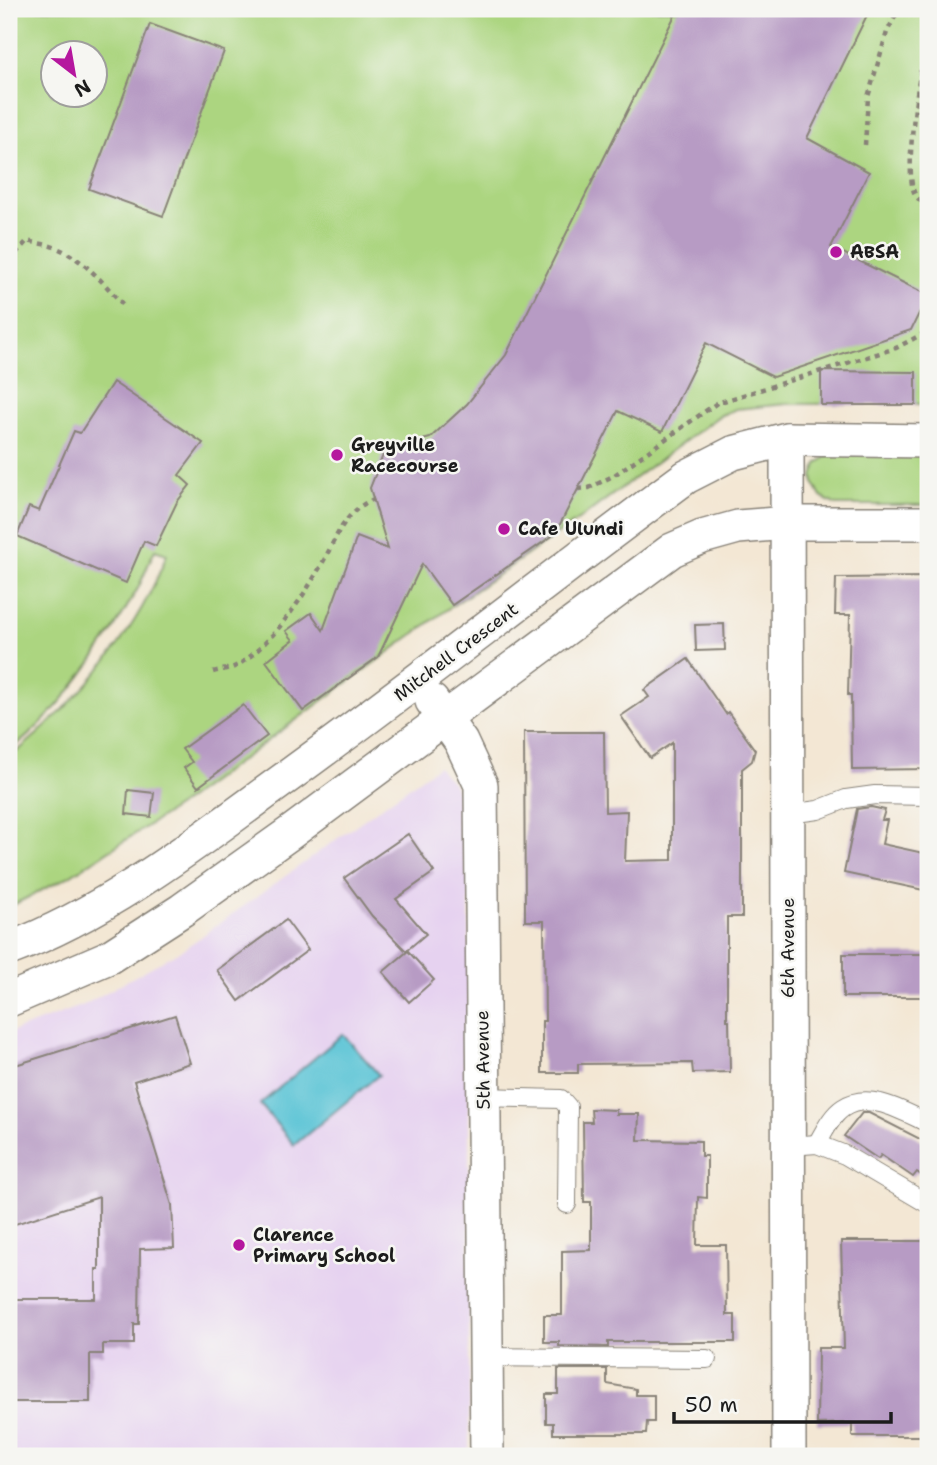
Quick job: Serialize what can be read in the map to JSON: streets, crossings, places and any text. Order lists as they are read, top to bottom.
{
  "streets": {
    "street": ["Mitchell Crescent", "6th Avenue", "5th Avenue"]
  },
  "crossings": [
    ["Mitchell Crescent", "6th Avenue"],
    ["Mitchell Crescent", "5th Avenue"]
  ],
  "places": [
    "ABSA",
    "Greyville Racecourse",
    "Cafe Ulundi",
    "Clarence Primary School"
  ],
  "scale_bar": "50 m",
  "north": "bottom right"
}
